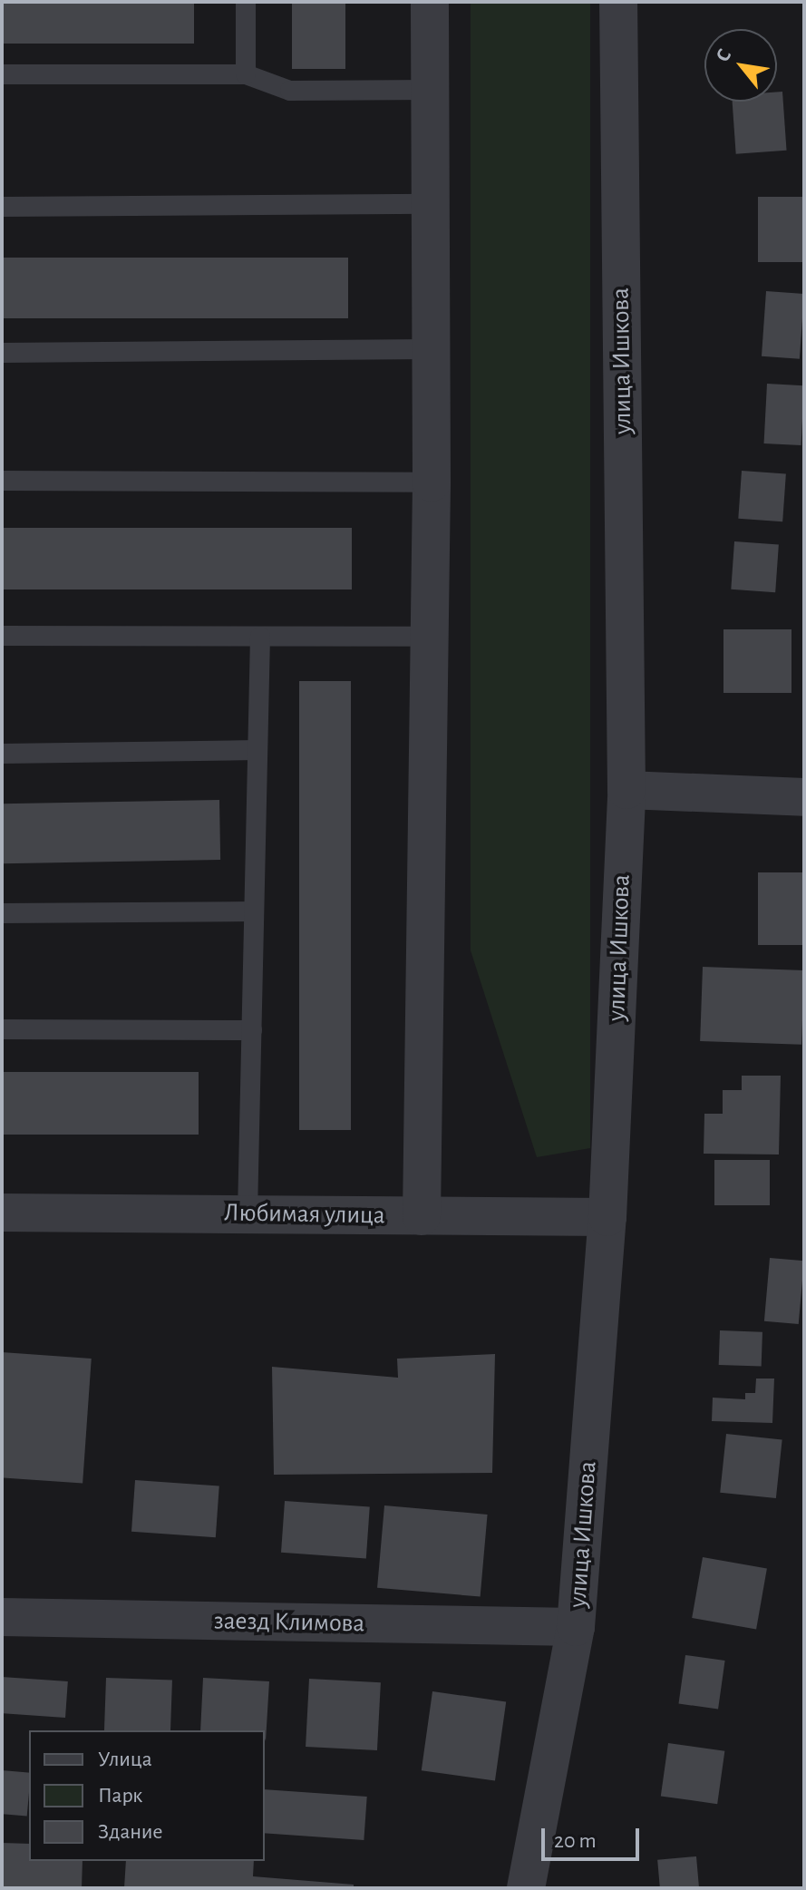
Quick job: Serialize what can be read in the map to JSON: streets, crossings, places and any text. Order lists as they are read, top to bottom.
{
  "streets": {
    "street": ["улица Ишкова", "Любимая улица", "заезд Климова"]
  },
  "crossings": [
    ["улица Ишкова", "Любимая улица"],
    ["улица Ишкова", "заезд Климова"]
  ],
  "legend": ["Улица", "Парк", "Здание"],
  "scale_bar": "20 m",
  "north": "top left"
}
